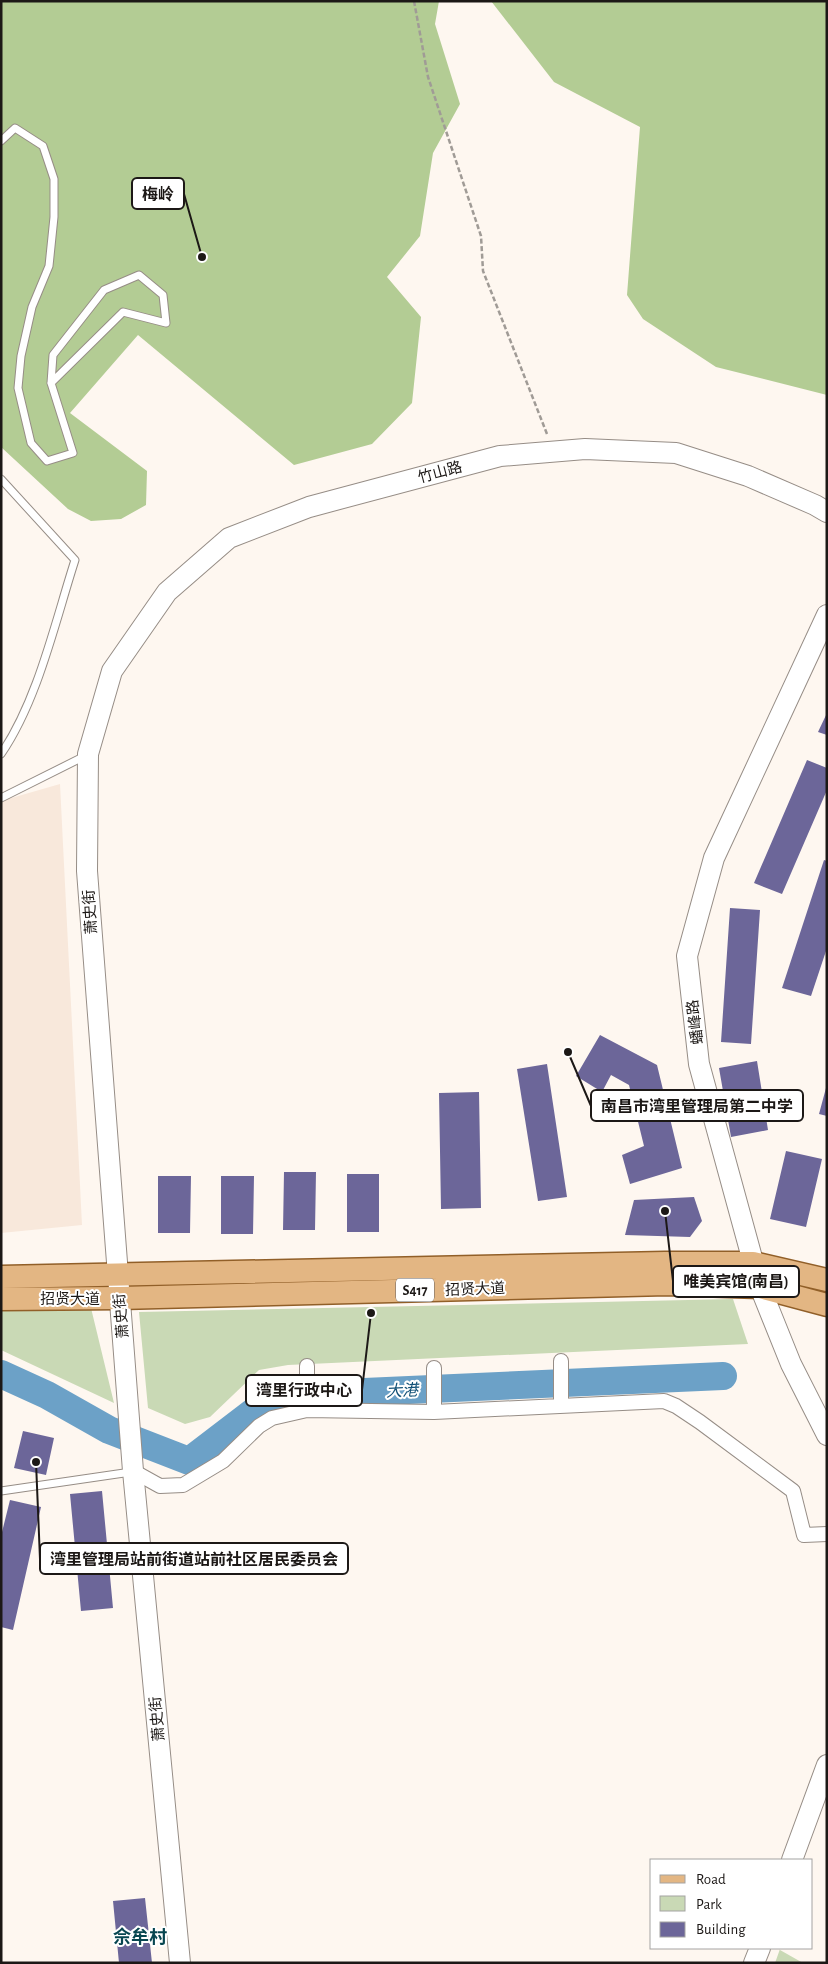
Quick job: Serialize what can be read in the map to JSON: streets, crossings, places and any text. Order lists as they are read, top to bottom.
{
  "streets": {
    "main road": ["招贤大道", "S417"],
    "street": ["竹山路", "萧史街", "蟠峰路"]
  },
  "crossings": [
    ["竹山路", "萧史街"],
    ["萧史街", "招贤大道"],
    ["蟠峰路", "招贤大道"]
  ],
  "districts": ["佘牟村"],
  "water": ["大港"],
  "places": [
    "梅岭",
    "南昌市湾里管理局第二中学",
    "唯美宾馆(南昌)",
    "湾里行政中心",
    "湾里管理局站前街道站前社区居民委员会"
  ],
  "legend": ["Road", "Park", "Building"]
}
